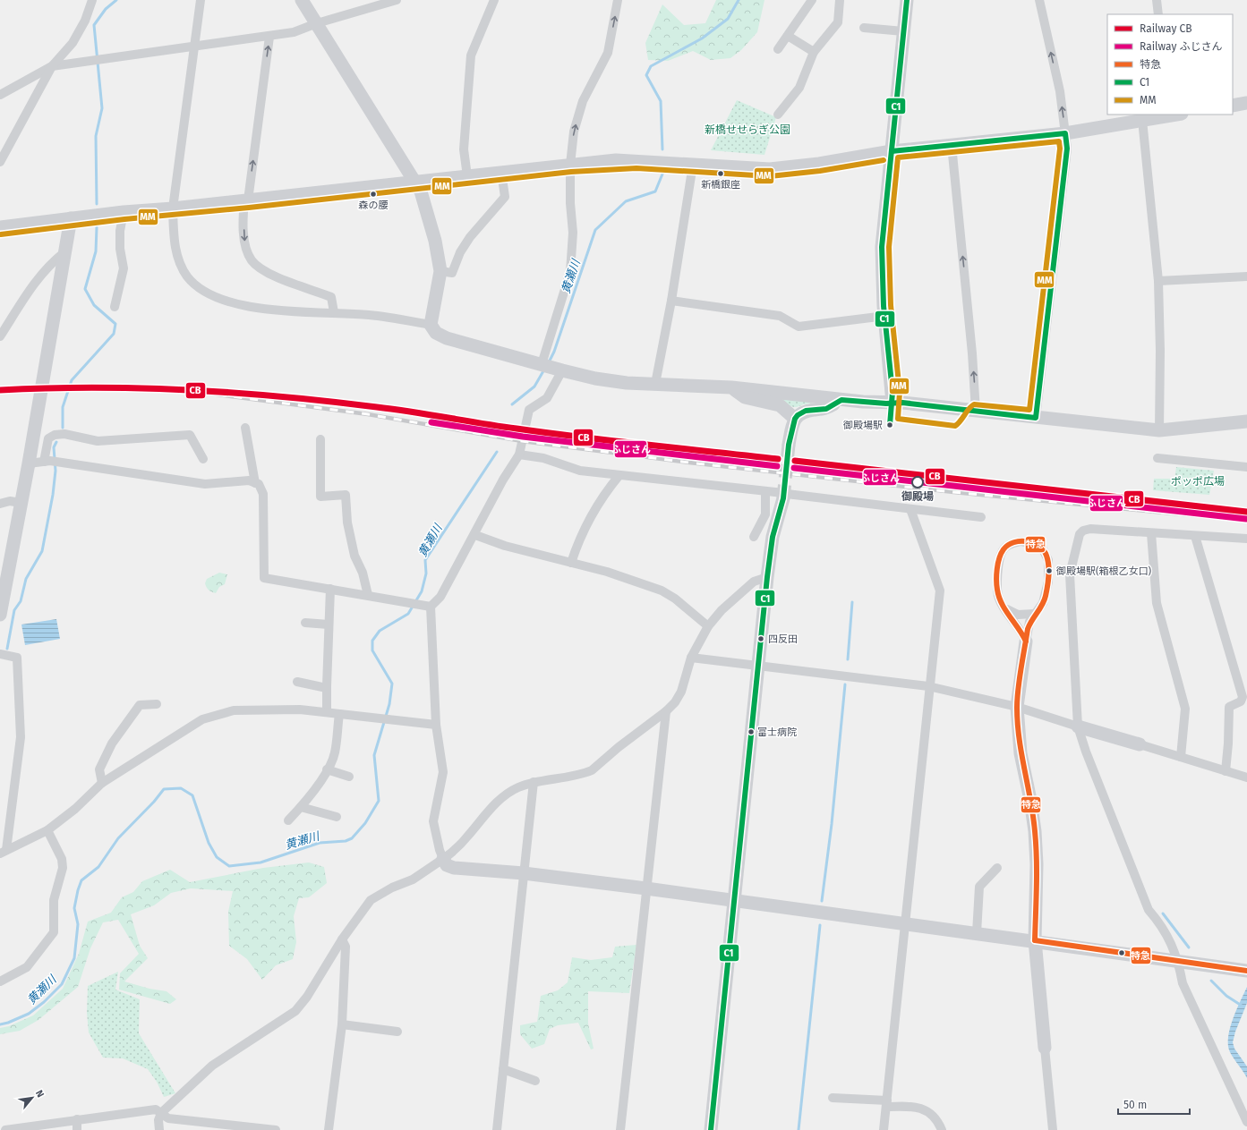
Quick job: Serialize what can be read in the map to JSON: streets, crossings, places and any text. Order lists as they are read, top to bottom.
{
  "water": ["黄瀬川"],
  "parks": ["新橋せせらぎ公園", "ポッポ広場"],
  "places": [
    "新橋銀座",
    "森の腰",
    "御殿場駅",
    "御殿場",
    "御殿場駅(箱根乙女口)",
    "四反田",
    "富士病院"
  ],
  "lines": [
    "transit line C1",
    "transit line MM",
    "rail line CB",
    "rail line ふじさん",
    "transit line 特急"
  ],
  "legend": [
    "Railway CB",
    "Railway ふじさん",
    "特急",
    "C1",
    "MM"
  ],
  "scale_bar": "50 m",
  "north": "top right"
}
